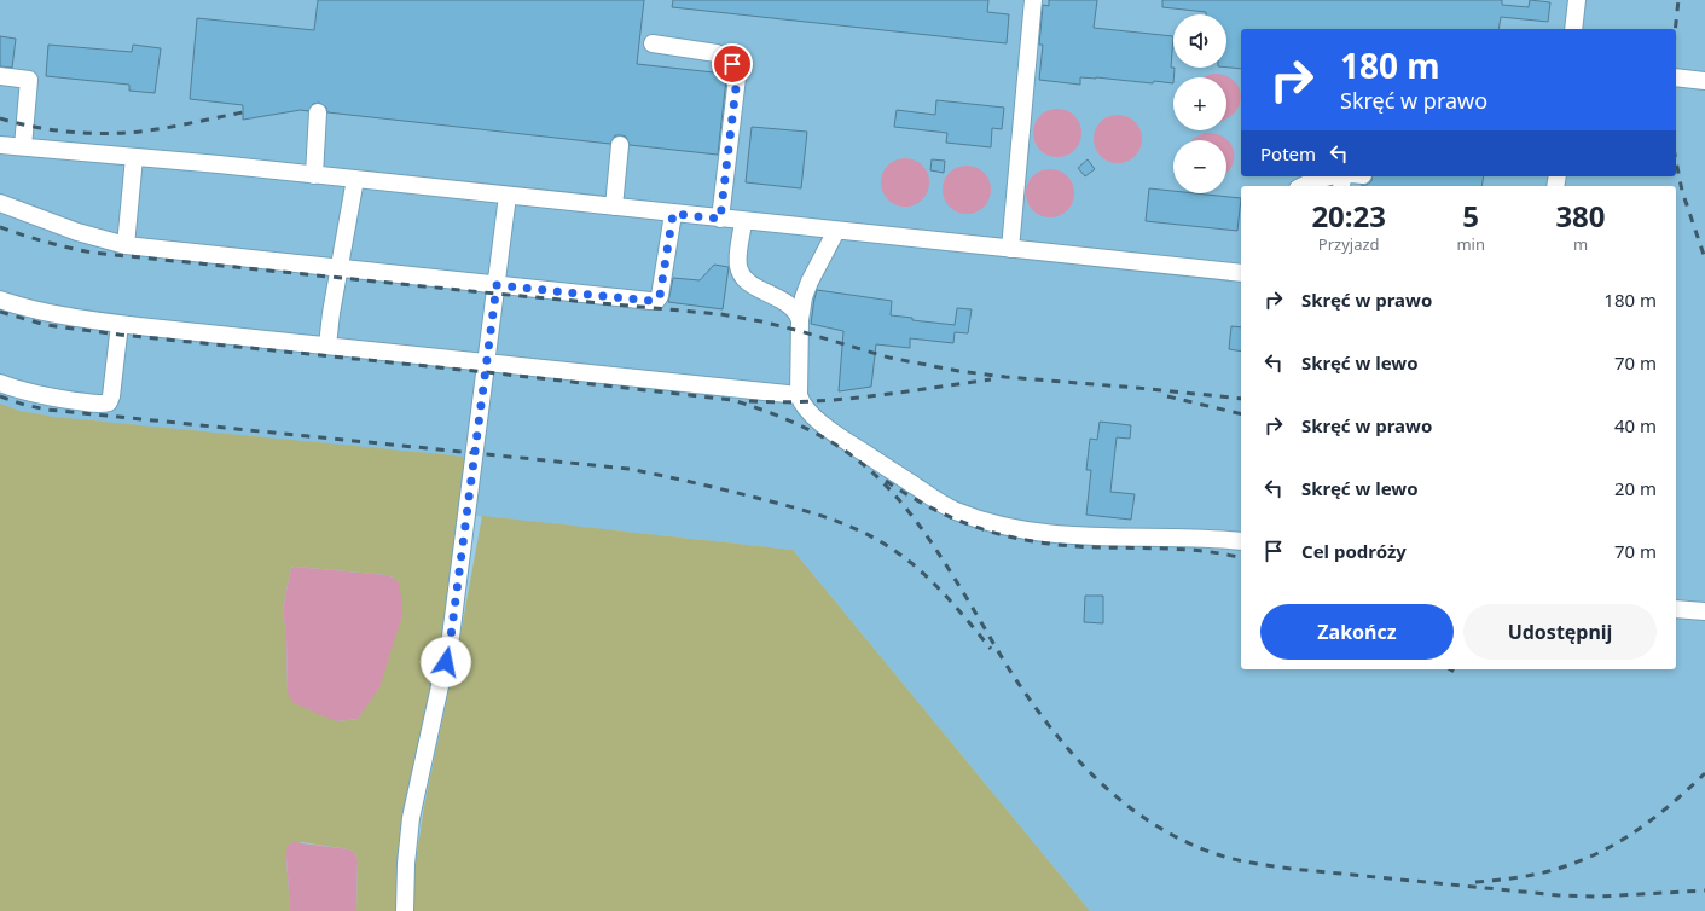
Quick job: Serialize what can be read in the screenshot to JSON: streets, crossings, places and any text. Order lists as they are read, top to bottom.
{
  "page": {
    "map_buttons": ["+", "−"],
    "turn": ["180 m", "Skręć w prawo"],
    "then": "Potem",
    "eta": [
      "20:23",
      "Przyjazd",
      "5",
      "min",
      "380",
      "m"
    ],
    "list": [
      {
        "name": "Skręć w prawo",
        "value": "180 m"
      },
      {
        "name": "Skręć w lewo",
        "value": "70 m"
      },
      {
        "name": "Skręć w prawo",
        "value": "40 m"
      },
      {
        "name": "Skręć w lewo",
        "value": "20 m"
      },
      {
        "name": "Cel podróży",
        "value": "70 m"
      }
    ],
    "buttons": ["Zakończ", "Udostępnij"]
  }
}
